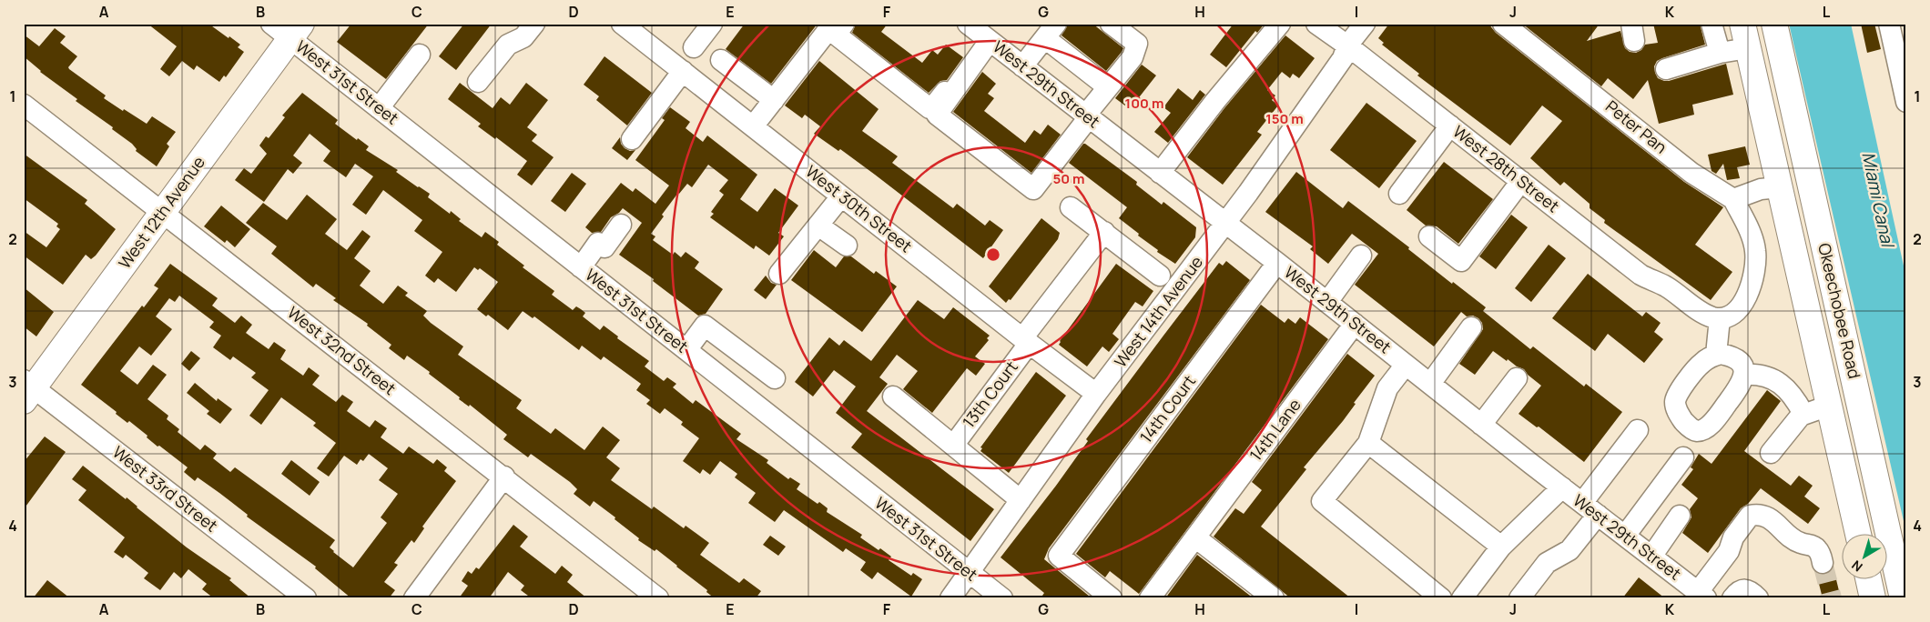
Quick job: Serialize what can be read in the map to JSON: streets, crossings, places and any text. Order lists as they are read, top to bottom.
{
  "streets": {
    "main road": ["West 12th Avenue", "Okeechobee Road"],
    "street": [
      "West 31st Street",
      "West 29th Street",
      "Peter Pan",
      "West 28th Street",
      "West 30th Street",
      "West 14th Avenue",
      "West 32nd Street",
      "13th Court",
      "14th Court",
      "14th Lane",
      "West 33rd Street"
    ]
  },
  "crossings": [
    ["West 31st Street", "West 12th Avenue"],
    ["West 31st Street", "West 14th Avenue"],
    ["West 29th Street", "West 14th Avenue"],
    ["West 29th Street", "14th Court"],
    ["West 29th Street", "14th Lane"],
    ["West 28th Street", "West 14th Avenue"],
    ["West 30th Street", "West 14th Avenue"],
    ["West 30th Street", "13th Court"],
    ["West 12th Avenue", "West 32nd Street"],
    ["West 12th Avenue", "West 33rd Street"]
  ],
  "water": ["Miami Canal"],
  "north": "bottom left",
  "grid": {
    "columns": [
      "A",
      "B",
      "C",
      "D",
      "E",
      "F",
      "G",
      "H",
      "I",
      "J",
      "K",
      "L"
    ],
    "rows": [
      "1",
      "2",
      "3",
      "4"
    ]
  },
  "rings": ["100 m", "150 m", "50 m"]
}
